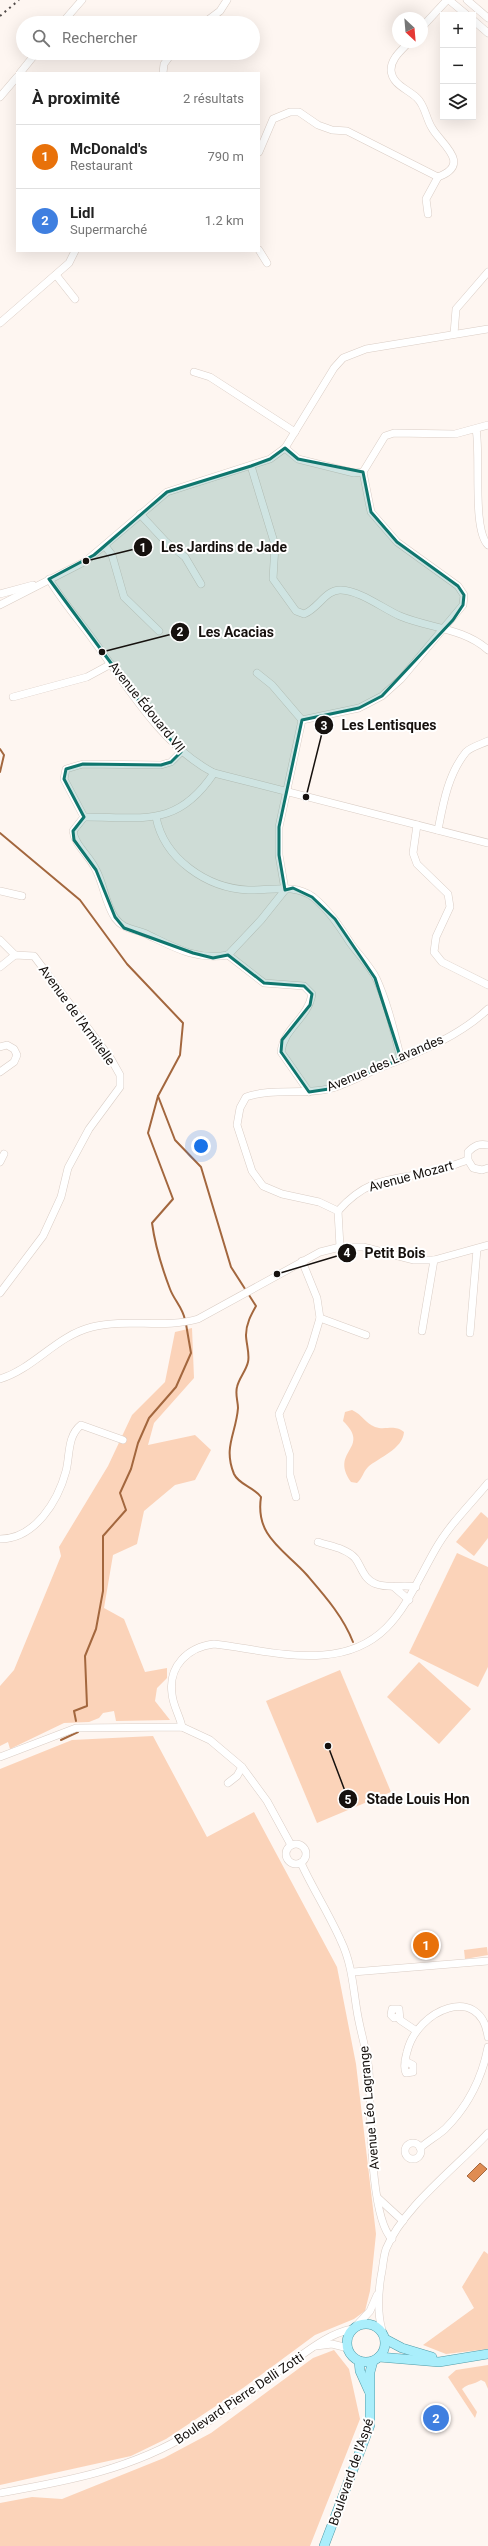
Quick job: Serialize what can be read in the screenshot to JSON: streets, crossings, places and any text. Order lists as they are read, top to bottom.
{
  "streets": {
    "main road": ["Boulevard de l'Aspé"],
    "street": [
      "Avenue Édouard VII",
      "Avenue de l'Armitelle",
      "Avenue des Lavandes",
      "Avenue Mozart",
      "Avenue Léo Lagrange",
      "Boulevard Pierre Delli Zotti"
    ]
  },
  "crossings": [
    ["Avenue des Lavandes", "Avenue Mozart"],
    ["Boulevard Pierre Delli Zotti", "Boulevard de l'Aspé"]
  ],
  "places": [
    "Les Jardins de Jade",
    "Les Acacias",
    "Les Lentisques",
    "Petit Bois",
    "Stade Louis Hon"
  ],
  "north": "bottom right",
  "page": {
    "map_buttons": ["+", "−"],
    "search": "Rechercher",
    "heading": ["À proximité", "2 résultats"],
    "list": [
      {
        "mark": "1",
        "name": "McDonald's",
        "note": "Restaurant",
        "value": "790 m"
      },
      {
        "mark": "2",
        "name": "Lidl",
        "note": "Supermarché",
        "value": "1.2 km"
      }
    ],
    "pins": ["1", "2"]
  }
}
